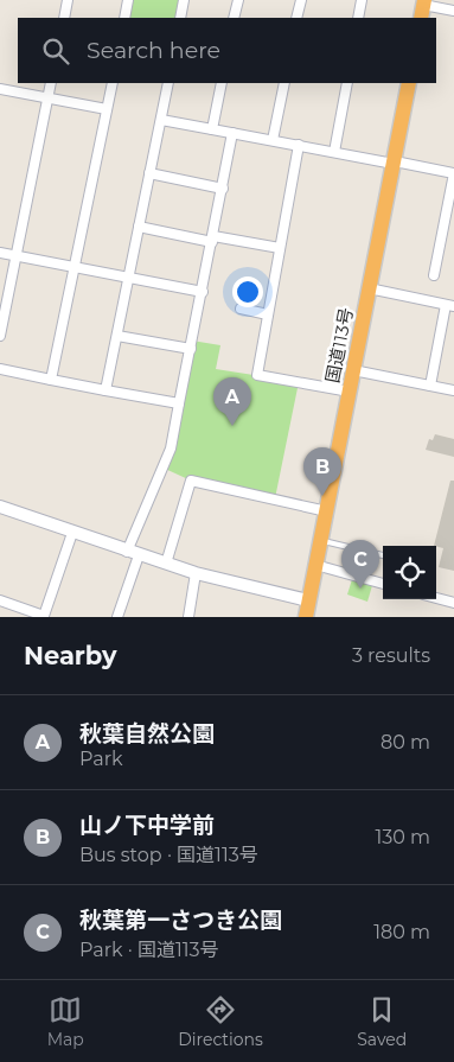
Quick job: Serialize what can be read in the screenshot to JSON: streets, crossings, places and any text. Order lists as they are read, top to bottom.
{
  "streets": {
    "highway": ["国道113号"]
  },
  "page": {
    "search": "Search here",
    "pins": ["A", "B", "C"],
    "heading": ["Nearby", "3 results"],
    "list": [
      {
        "mark": "A",
        "name": "秋葉自然公園",
        "note": "Park",
        "value": "80 m"
      },
      {
        "mark": "B",
        "name": "山ノ下中学前",
        "note": "Bus stop · 国道113号",
        "value": "130 m"
      },
      {
        "mark": "C",
        "name": "秋葉第一さつき公園",
        "note": "Park · 国道113号",
        "value": "180 m"
      }
    ],
    "nav": ["Map", "Directions", "Saved"]
  }
}
